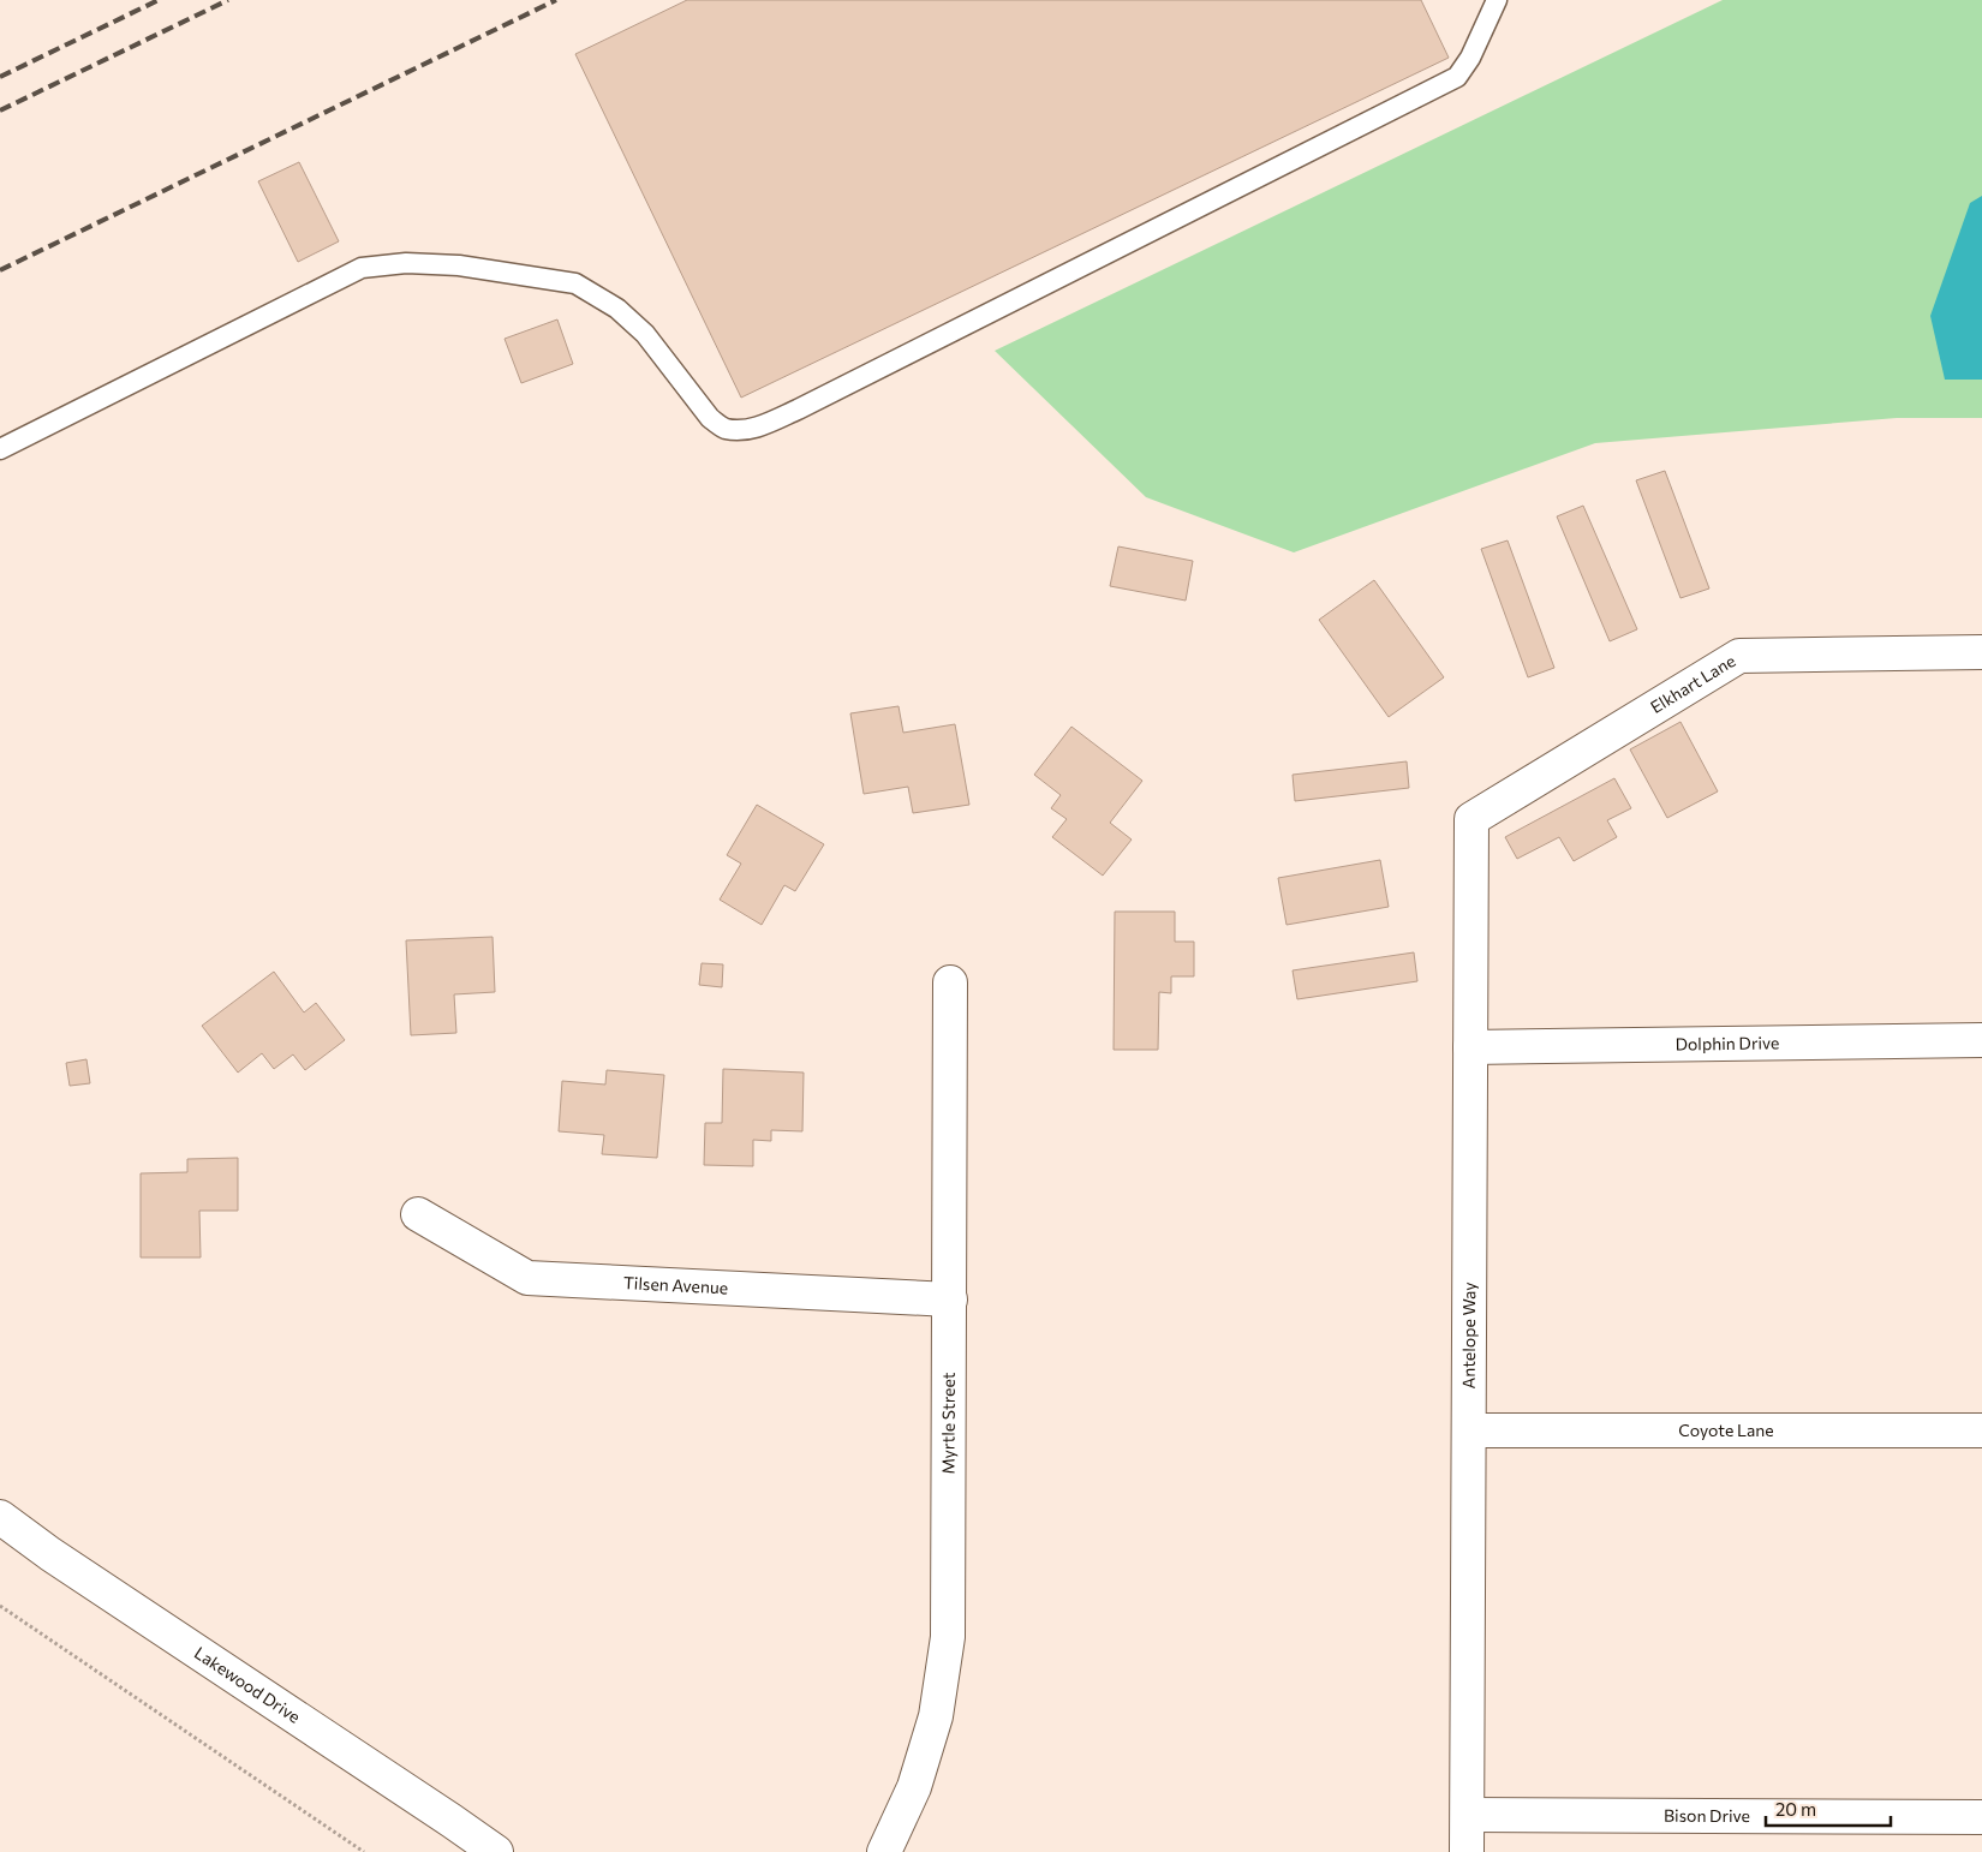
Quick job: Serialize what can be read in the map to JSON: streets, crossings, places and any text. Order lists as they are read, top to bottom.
{
  "streets": {
    "street": [
      "Elkhart Lane",
      "Dolphin Drive",
      "Tilsen Avenue",
      "Antelope Way",
      "Myrtle Street",
      "Coyote Lane",
      "Lakewood Drive",
      "Bison Drive"
    ]
  },
  "crossings": [
    ["Elkhart Lane", "Antelope Way"],
    ["Dolphin Drive", "Antelope Way"],
    ["Tilsen Avenue", "Myrtle Street"],
    ["Antelope Way", "Coyote Lane"],
    ["Antelope Way", "Bison Drive"]
  ],
  "scale_bar": "20 m"
}
